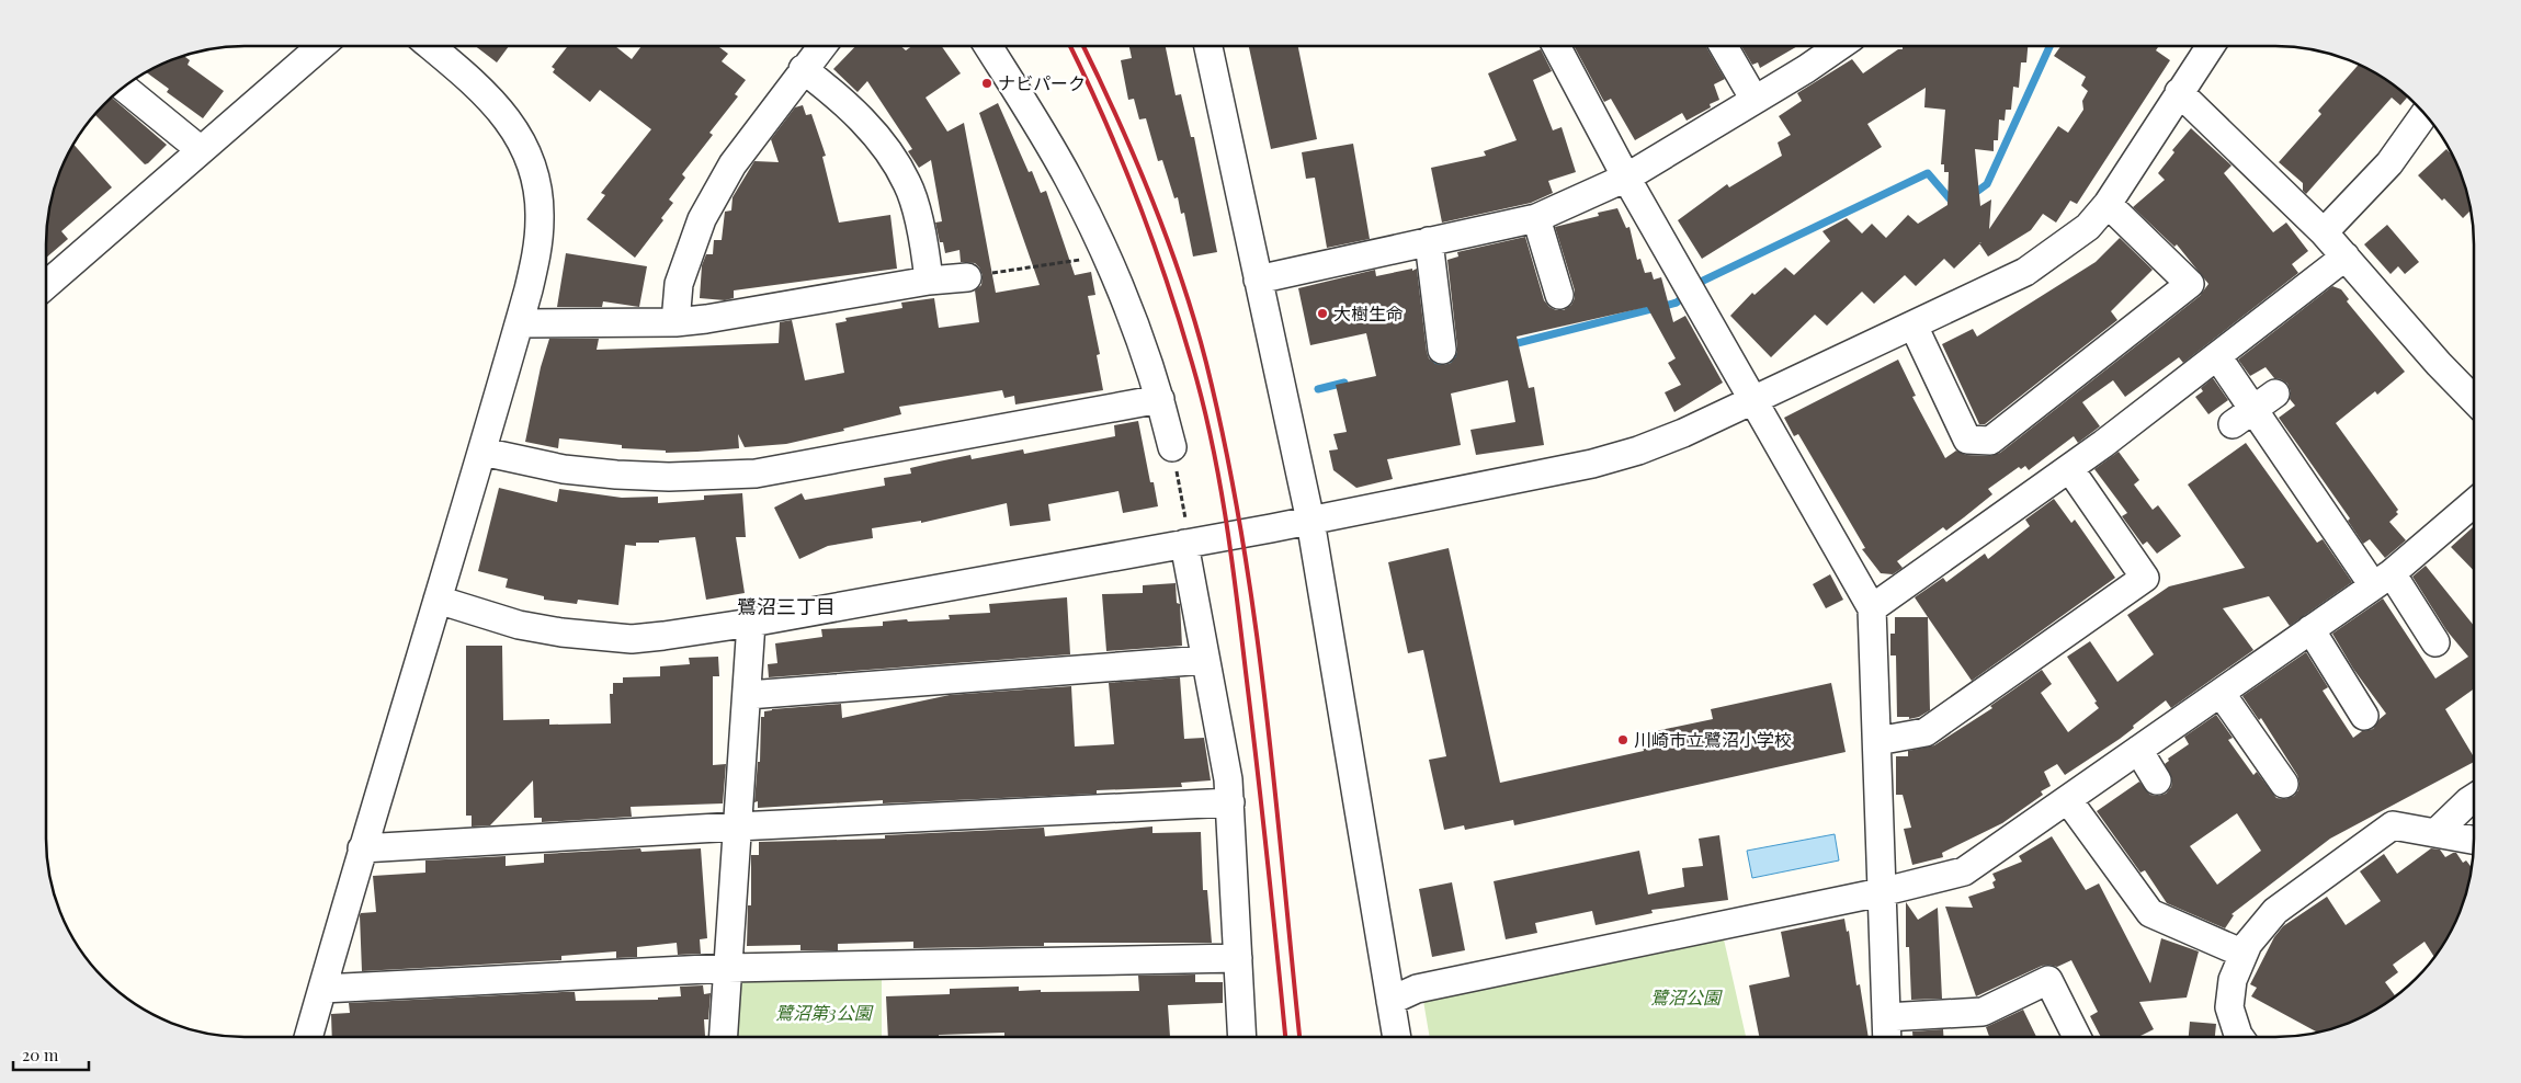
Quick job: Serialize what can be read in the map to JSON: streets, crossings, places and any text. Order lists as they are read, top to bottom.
{
  "districts": ["鷺沼三丁目"],
  "parks": ["鷺沼公園", "鷺沼第3公園"],
  "places": ["ナビパーク", "大樹生命", "川崎市立鷺沼小学校"],
  "scale_bar": "20 m"
}
